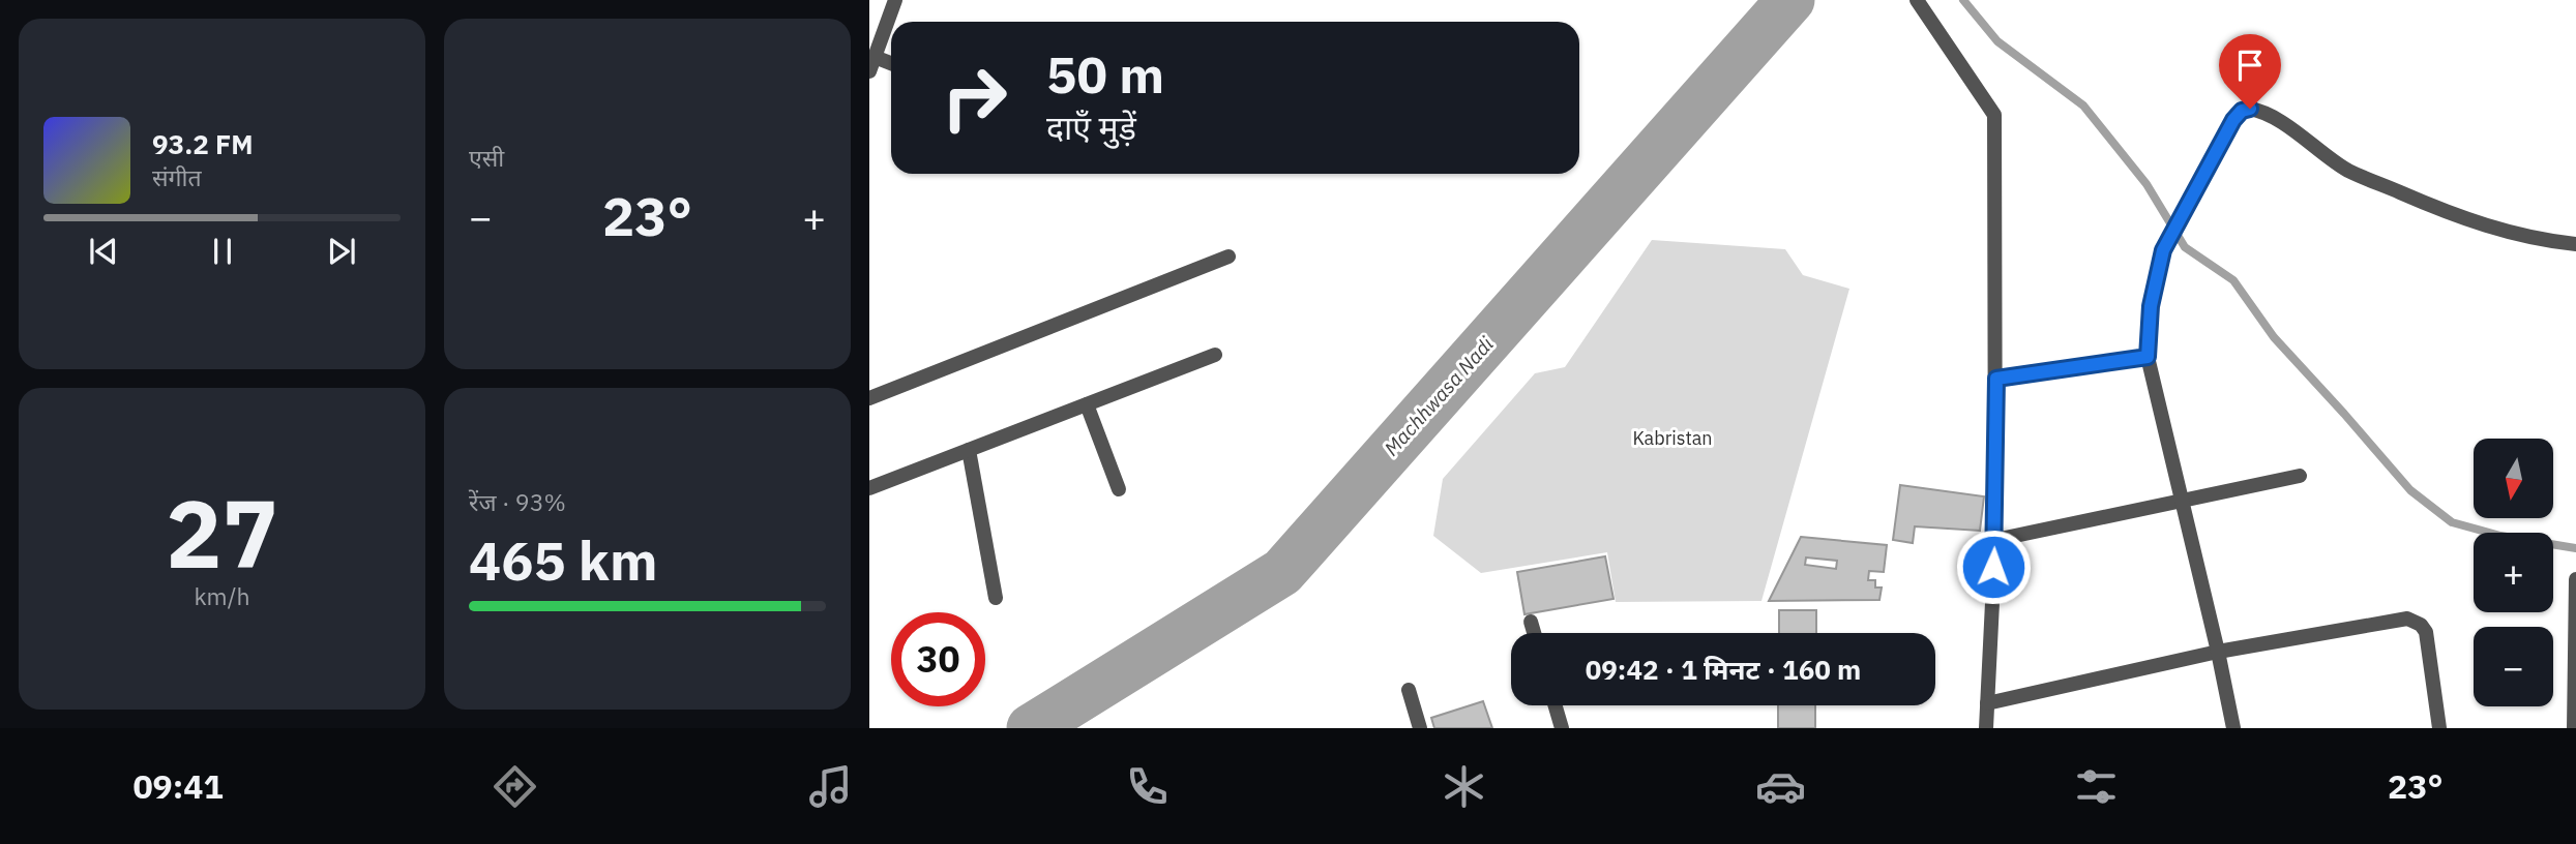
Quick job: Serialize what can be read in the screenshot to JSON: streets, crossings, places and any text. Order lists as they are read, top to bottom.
{
  "water": ["Machhwasa Nadi"],
  "parks": ["Kabristan"],
  "north": "bottom",
  "page": {
    "tile": [
      "एसी",
      ["27", "km/h"],
      ["रेंज · 93%", "465 km"]
    ],
    "turn": ["50 m", "दाएँ मुड़ें"],
    "song": ["93.2 FM", "संगीत"],
    "heat": ["−", "23°", "+"],
    "map_buttons": ["+", "−"],
    "limit": "30",
    "trip": "09:42 · 1 मिनट · 160 m",
    "tabs": ["09:41", "23°"]
  }
}
